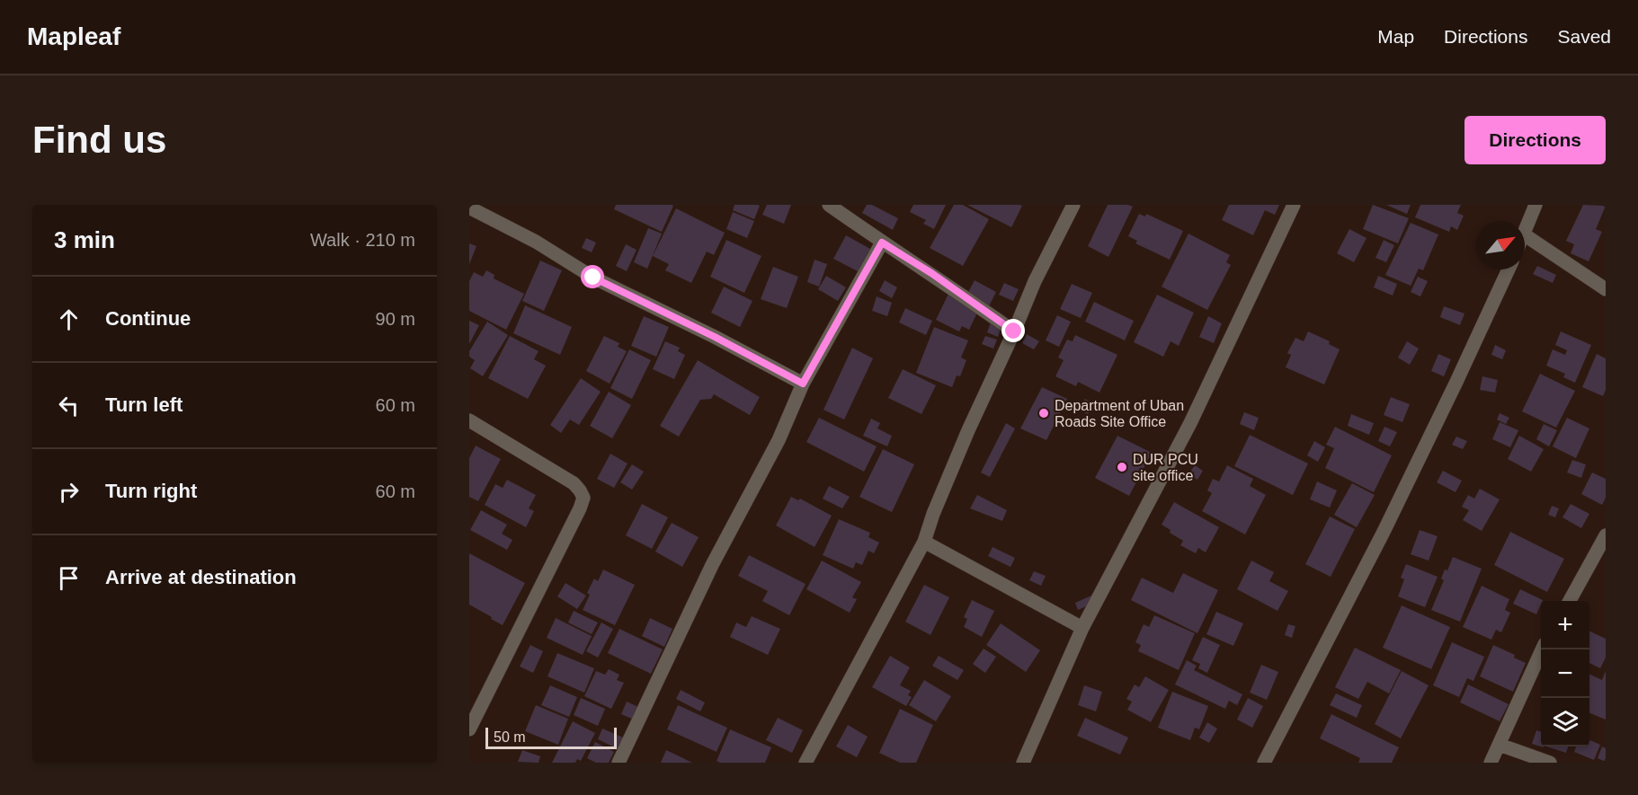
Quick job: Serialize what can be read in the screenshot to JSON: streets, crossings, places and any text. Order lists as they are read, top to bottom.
{
  "places": ["Department of Uban Roads Site Office", "DUR PCU site office"],
  "scale_bar": "50 m",
  "north": "top right",
  "page": {
    "header": "Mapleaf",
    "nav": ["Map", "Directions", "Saved"],
    "buttons": "Directions",
    "title": "Find us",
    "heading": ["3 min", "Walk · 210 m"],
    "list": [
      ["Continue", "90 m"],
      ["Turn left", "60 m"],
      ["Turn right", "60 m"],
      "Arrive at destination"
    ],
    "map_buttons": ["+", "−"],
    "scale": "50 m"
  }
}
